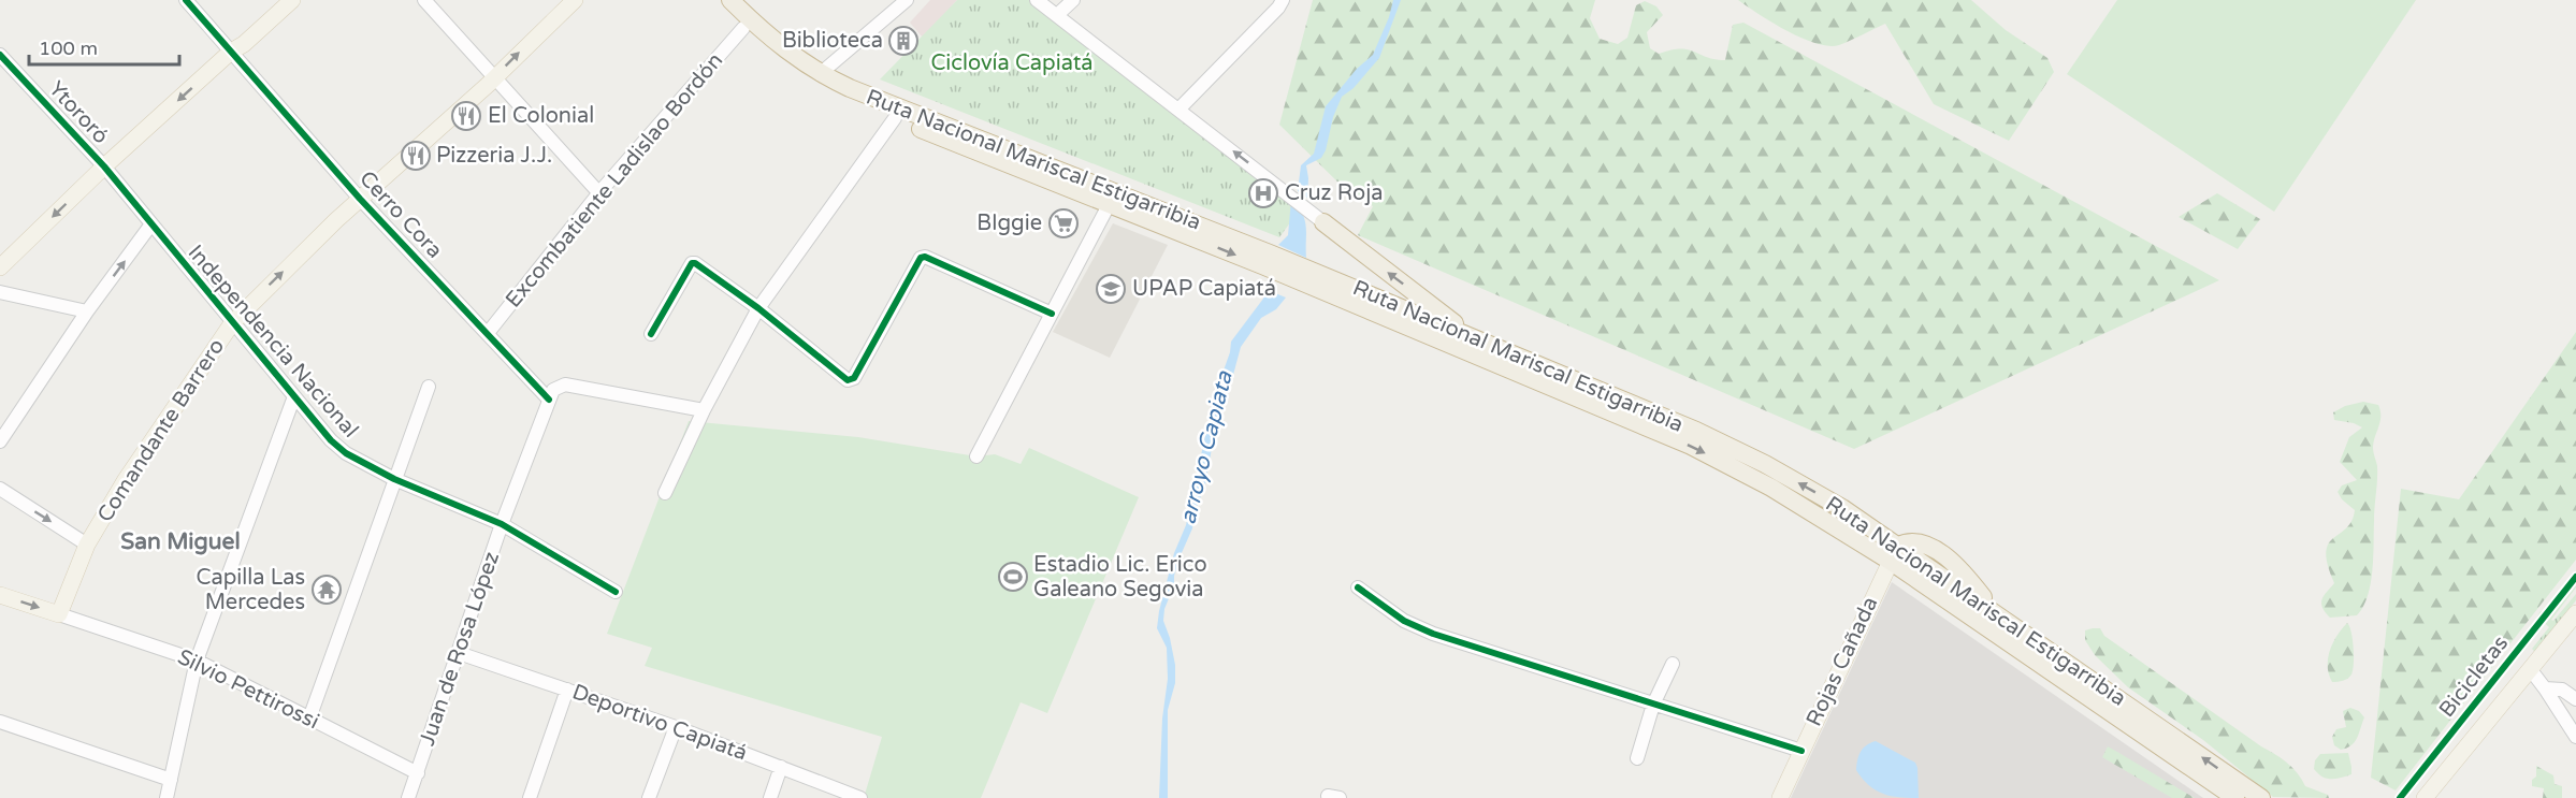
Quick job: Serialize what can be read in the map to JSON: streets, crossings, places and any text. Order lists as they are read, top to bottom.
{
  "streets": {
    "highway": ["Ruta Nacional Mariscal Estigarribia"],
    "main road": ["Comandante Barrero", "Rojas Cañada", "Silvio Pettirossi"],
    "street": [
      "Ytororó",
      "Excombatiente Ladislao Bordón",
      "Cerro Cora",
      "Independencia Nacional",
      "Juan de Rosa López",
      "Deportivo Capiatá"
    ],
    "cycle path": ["Bicicletas"]
  },
  "crossings": [
    ["Ytororó", "Independencia Nacional"],
    ["Ruta Nacional Mariscal Estigarribia", "Excombatiente Ladislao Bordón"],
    ["Ruta Nacional Mariscal Estigarribia", "Rojas Cañada"],
    ["Excombatiente Ladislao Bordón", "Cerro Cora"],
    ["Cerro Cora", "Comandante Barrero"],
    ["Cerro Cora", "Juan de Rosa López"],
    ["Independencia Nacional", "Comandante Barrero"],
    ["Independencia Nacional", "Juan de Rosa López"],
    ["Comandante Barrero", "Silvio Pettirossi"],
    ["Juan de Rosa López", "Silvio Pettirossi"],
    ["Juan de Rosa López", "Deportivo Capiatá"]
  ],
  "one_way": ["Comandante Barrero"],
  "districts": ["San Miguel"],
  "water": ["arroyo Capiata"],
  "parks": ["Ciclovía Capiatá"],
  "places": {
    "building": ["Biblioteca"],
    "restaurant": ["El Colonial", "Pizzeria J.J."],
    "hospital": ["Cruz Roja"],
    "supermarket": ["BIggie"],
    "school or university": ["UPAP Capiatá"],
    "sports": ["Estadio Lic. Erico Galeano Segovia"],
    "temple": ["Capilla Las Mercedes"]
  },
  "scale_bar": "100 m"
}
